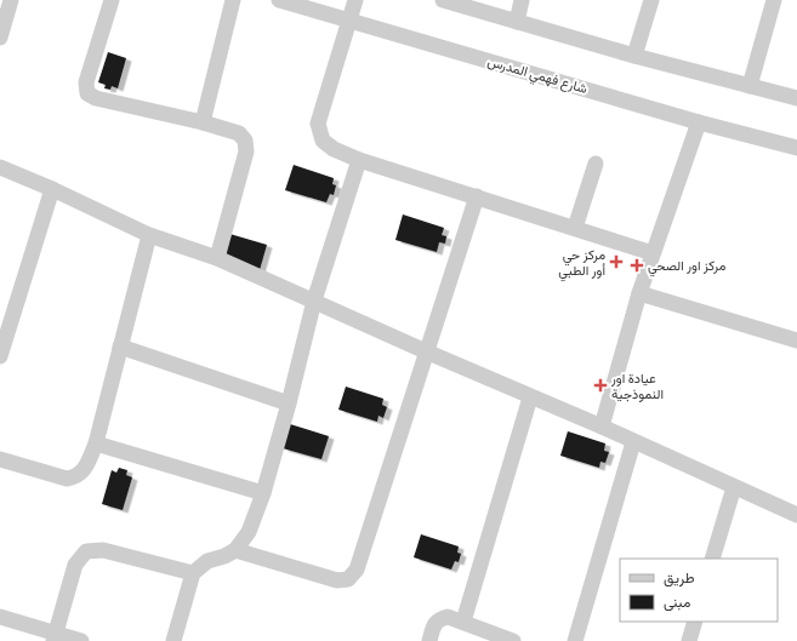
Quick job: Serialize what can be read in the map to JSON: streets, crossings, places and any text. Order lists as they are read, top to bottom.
{
  "streets": {
    "street": ["شارع فهمي المدرس"]
  },
  "places": {
    "health": ["مركز حي أور الطبي", "مركز اور الصحي", "عيادة اور النموذجية"]
  },
  "legend": ["طريق", "مبنى"]
}
